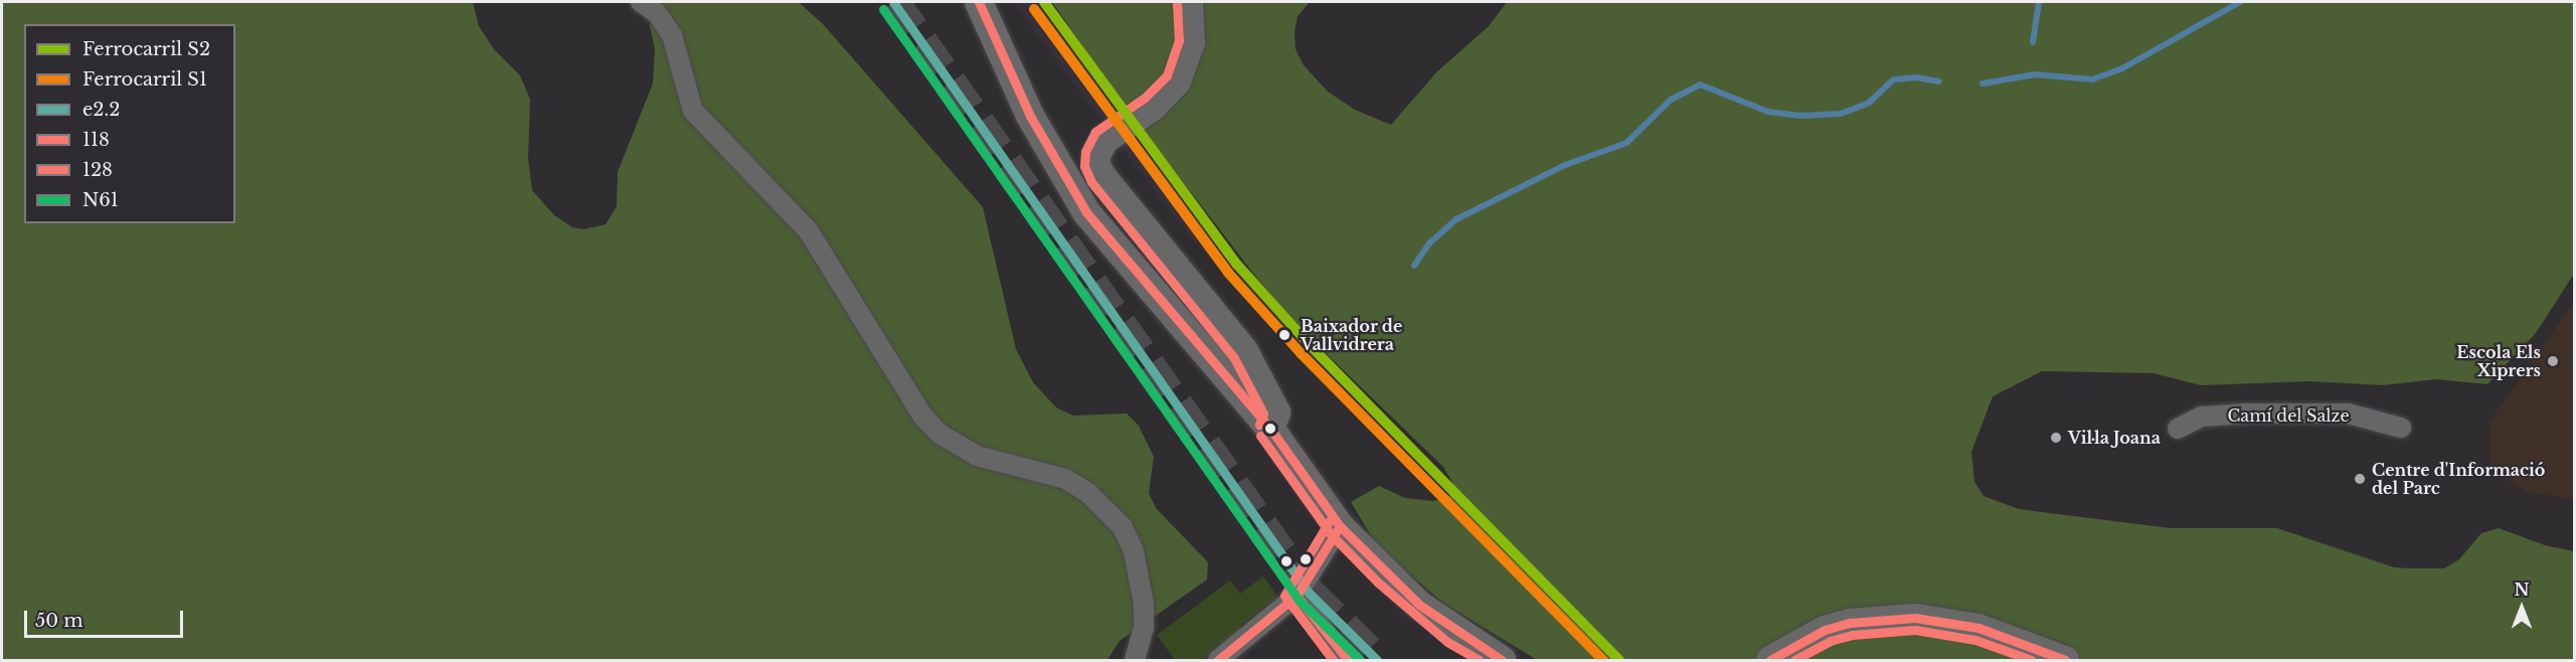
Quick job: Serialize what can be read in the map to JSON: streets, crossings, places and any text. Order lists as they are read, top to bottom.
{
  "streets": {
    "street": ["Camí del Salze"]
  },
  "places": [
    "Baixador de Vallvidrera",
    "Escola Els Xiprers",
    "Vil·la Joana",
    "Centre d'Informació del Parc"
  ],
  "lines": [
    "rail line S2",
    "transit line e2.2",
    "transit line 118",
    "transit line 128",
    "rail line S1",
    "transit line N61"
  ],
  "legend": [
    "Ferrocarril S2",
    "Ferrocarril S1",
    "e2.2",
    "118",
    "128",
    "N61"
  ],
  "scale_bar": "50 m",
  "north": "top"
}
